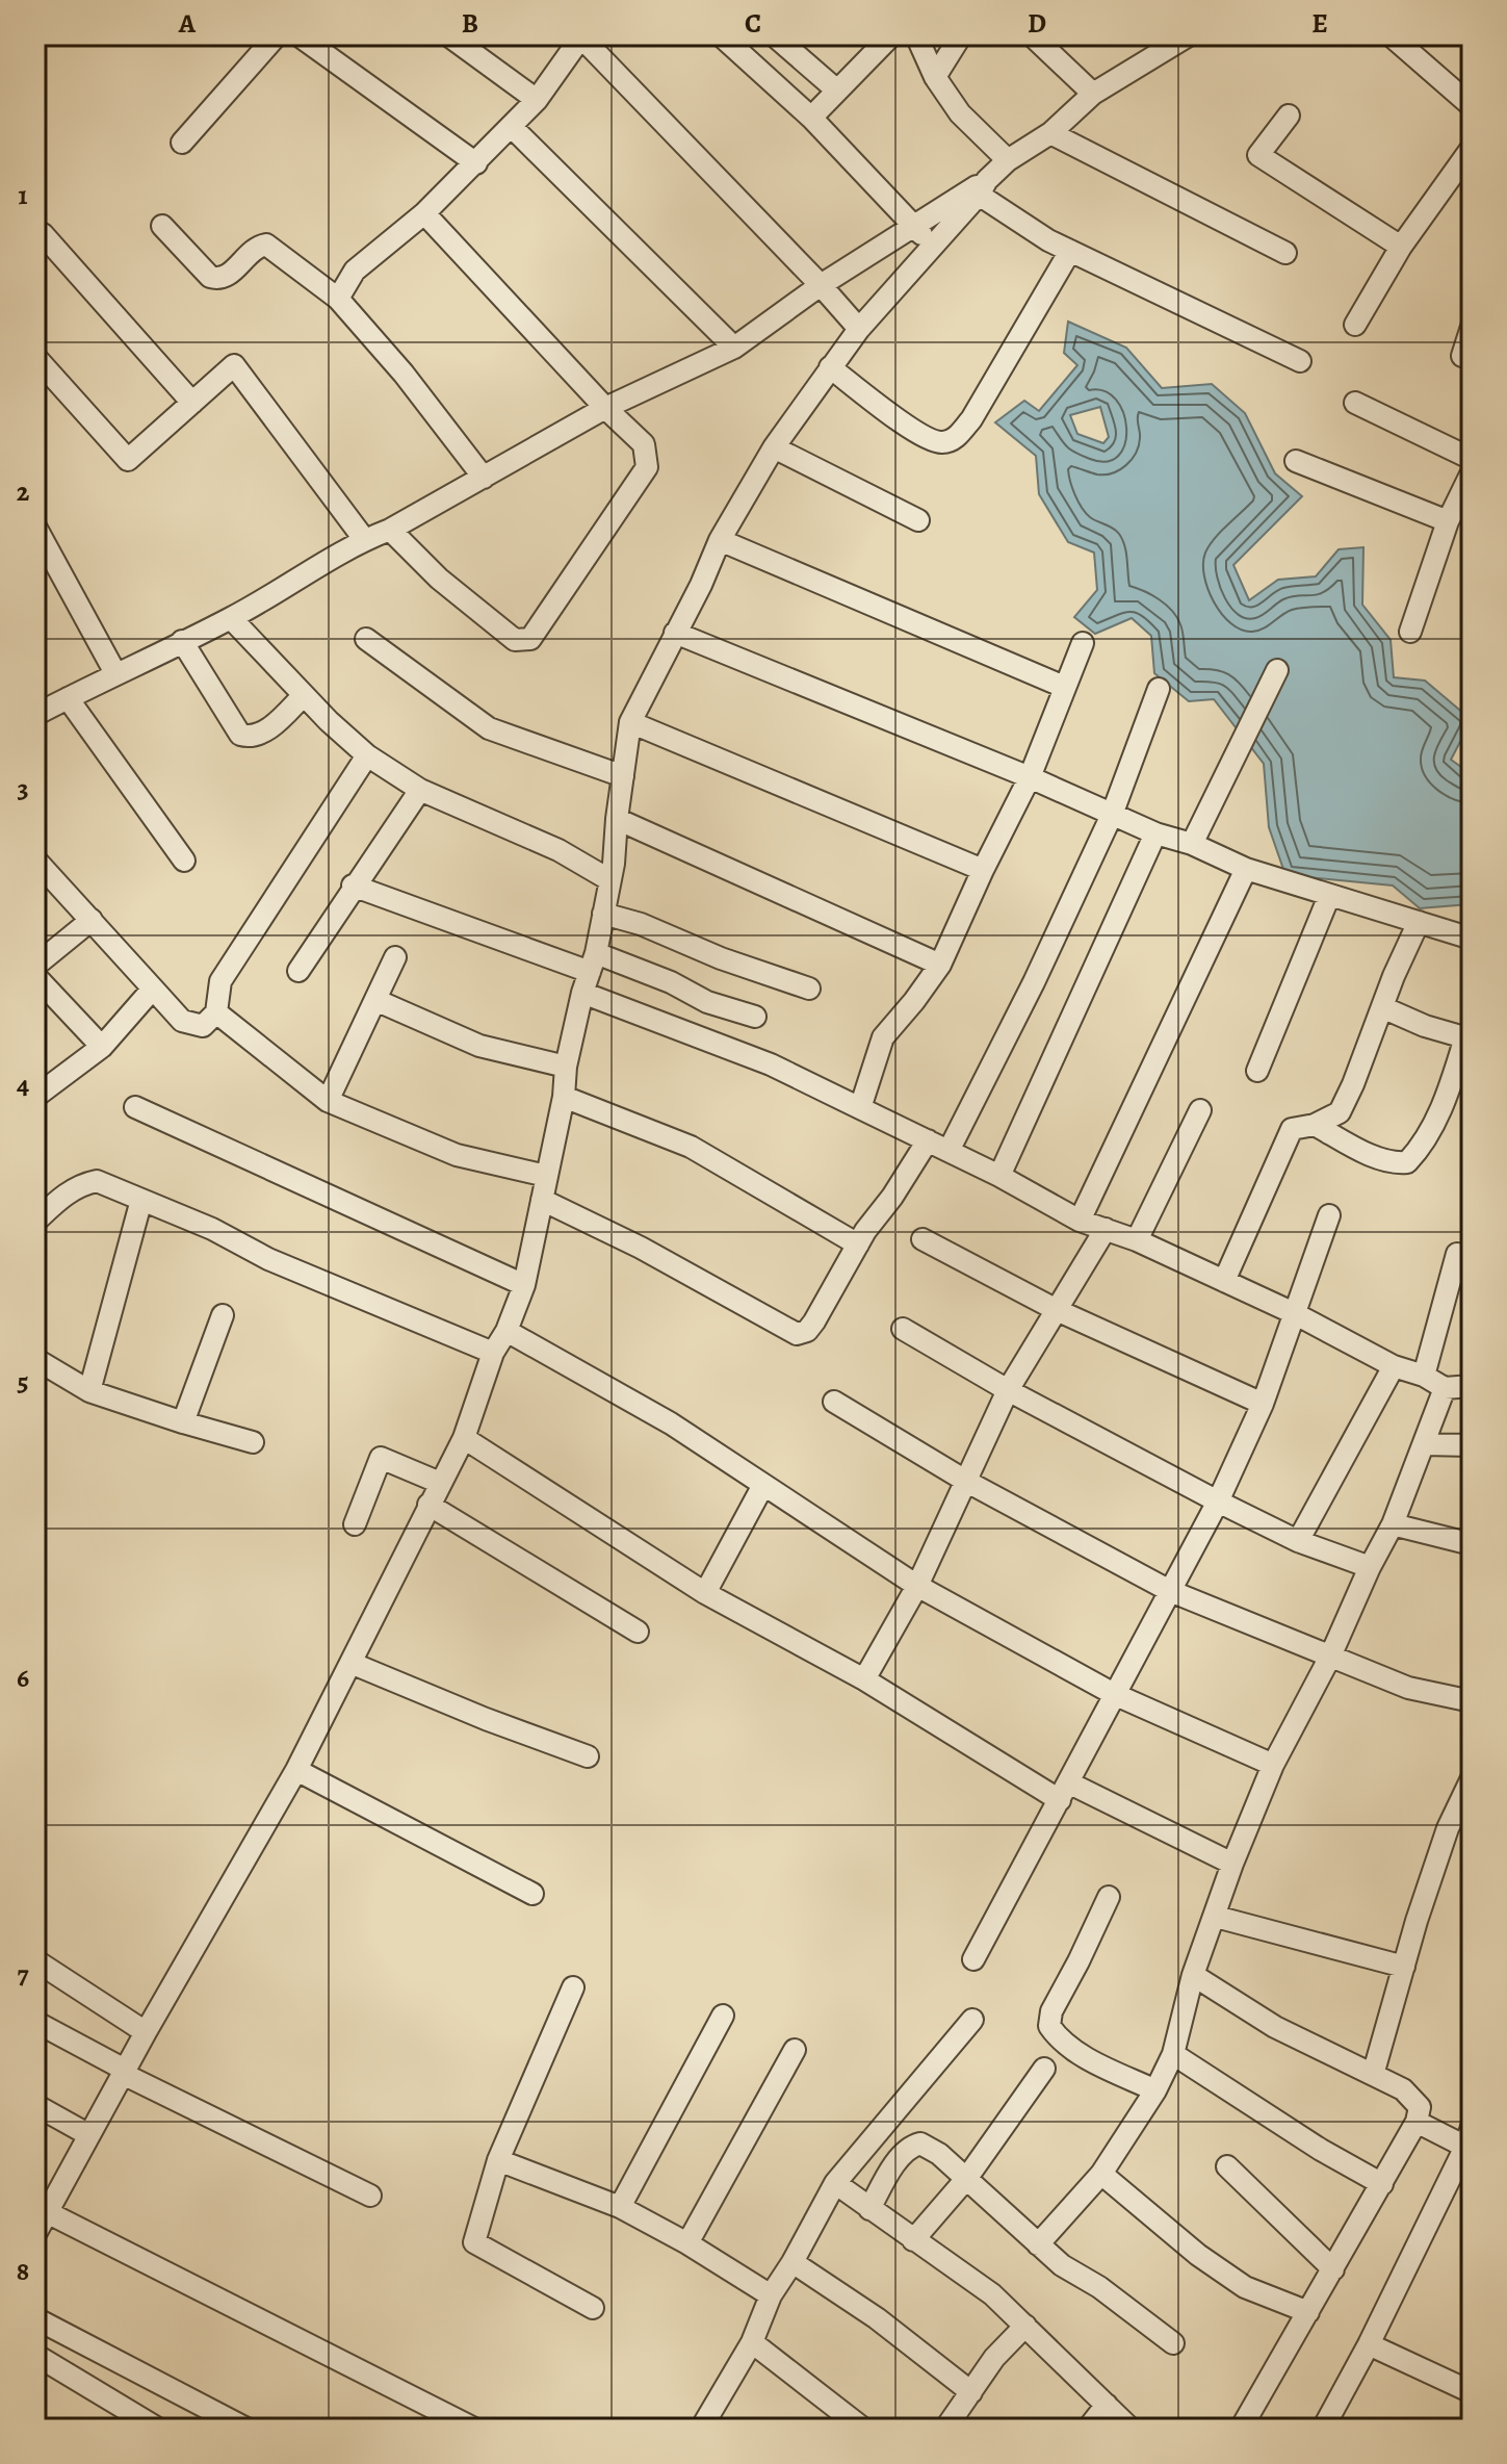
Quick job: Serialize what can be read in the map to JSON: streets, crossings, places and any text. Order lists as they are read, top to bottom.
{
  "grid": {
    "columns": [
      "A",
      "B",
      "C",
      "D",
      "E"
    ],
    "rows": [
      "1",
      "2",
      "3",
      "4",
      "5",
      "6",
      "7",
      "8"
    ]
  }
}
